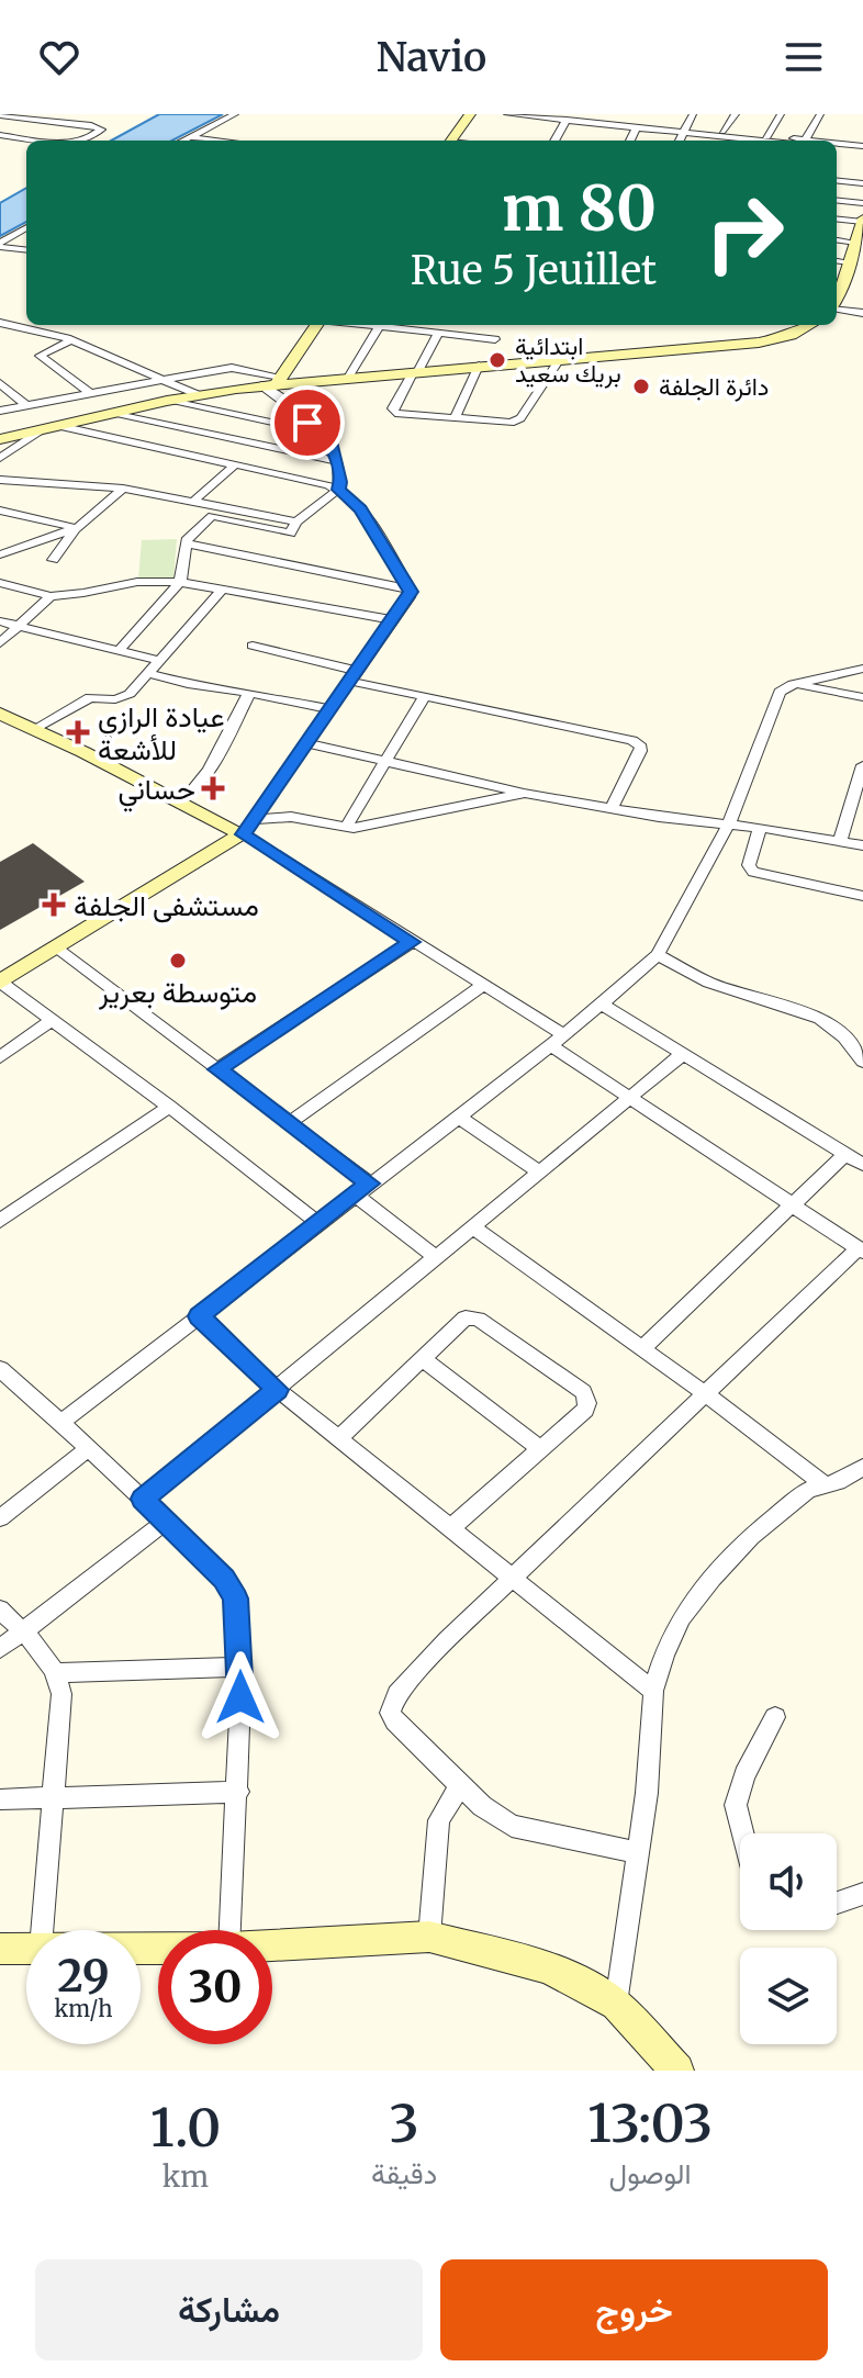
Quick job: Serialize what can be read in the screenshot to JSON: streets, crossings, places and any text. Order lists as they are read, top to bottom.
{
  "places": {
    "other": ["ابتدائية بريك سعيد", "دائرة الجلفة", "متوسطة بعرير"],
    "health": ["عيادة الرازي للأشعة", "حساني", "مستشفى الجلفة"]
  },
  "page": {
    "header": "Navio",
    "turn": ["80 m", "Rue 5 Jeuillet"],
    "speed": "29 km/h",
    "limit": "30",
    "eta": [
      "13:03",
      "الوصول",
      "3",
      "دقيقة",
      "1.0",
      "km"
    ],
    "buttons": ["خروج", "مشاركة"]
  }
}
